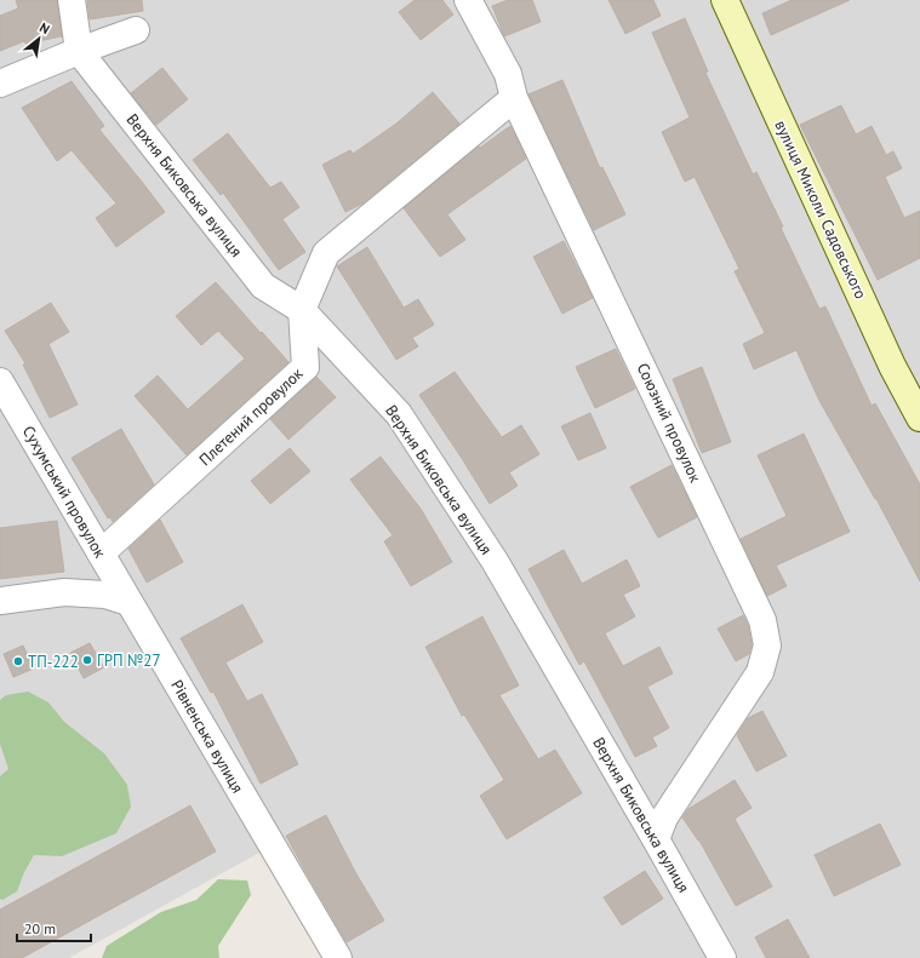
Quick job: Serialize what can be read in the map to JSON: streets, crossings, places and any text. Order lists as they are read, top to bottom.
{
  "streets": {
    "street": [
      "Верхня Биковська вулиця",
      "вулиця Миколи Садовського",
      "Плетений провулок",
      "Союзний провулок",
      "Сухумський провулок",
      "Рівненська вулиця"
    ]
  },
  "crossings": [
    ["Верхня Биковська вулиця", "Плетений провулок"],
    ["Верхня Биковська вулиця", "Союзний провулок"],
    ["Плетений провулок", "Союзний провулок"],
    ["Плетений провулок", "Сухумський провулок"],
    ["Сухумський провулок", "Рівненська вулиця"]
  ],
  "places": ["ГРП №27", "ТП-222"],
  "scale_bar": "20 m",
  "north": "top right"
}
